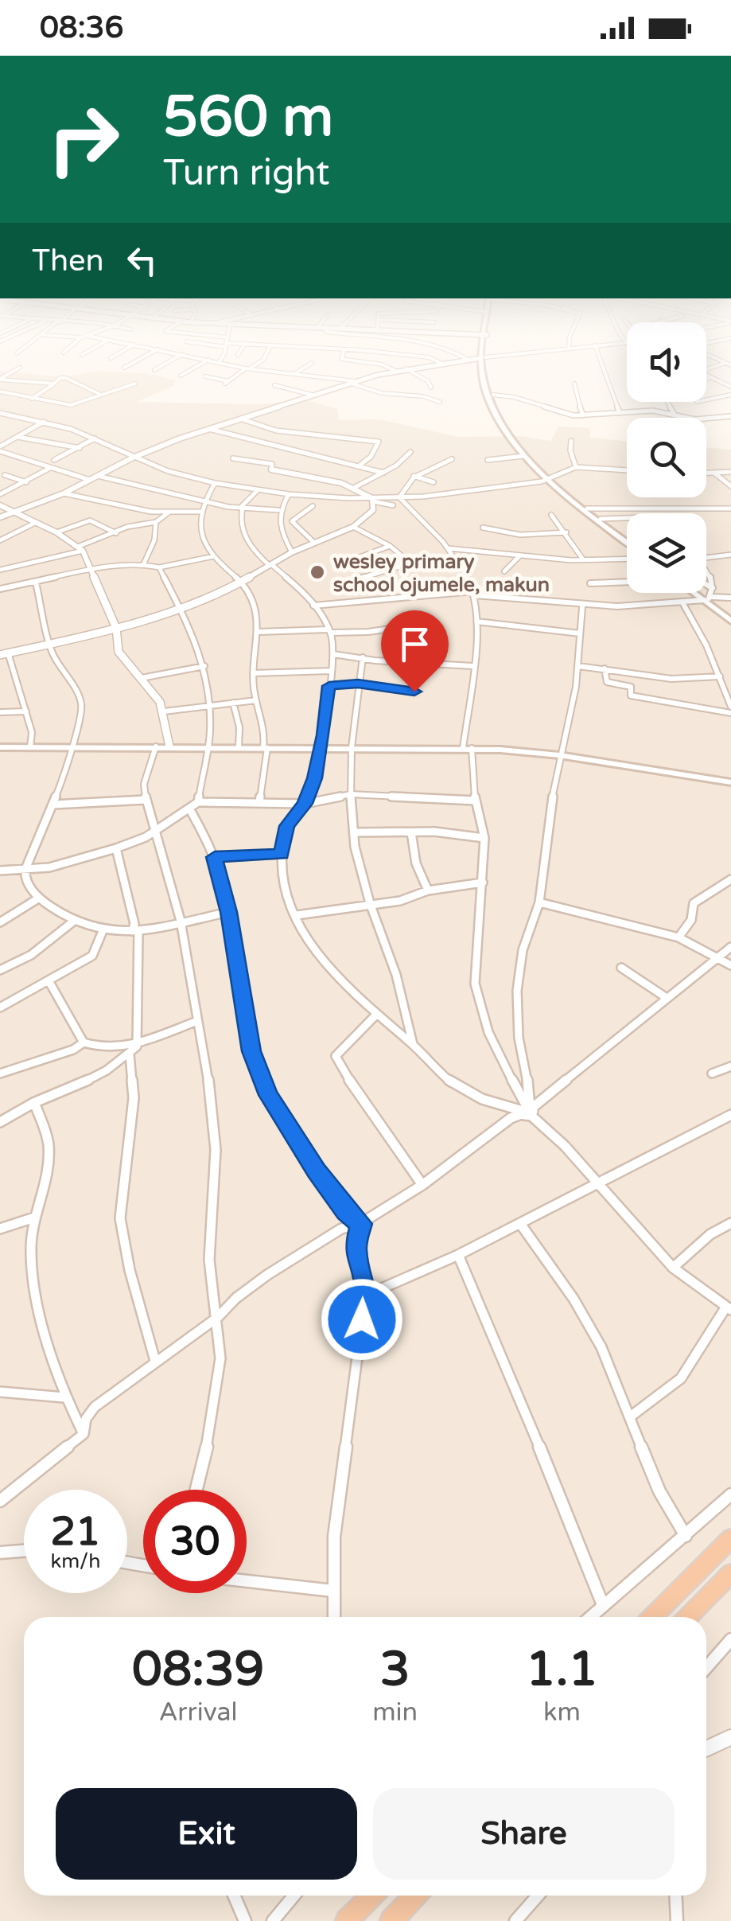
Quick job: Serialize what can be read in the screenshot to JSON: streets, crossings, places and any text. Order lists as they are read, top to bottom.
{
  "places": ["wesley primary school ojumele, makun"],
  "page": {
    "status": "08:36",
    "turn": ["560 m", "Turn right"],
    "then": "Then",
    "speed": "21 km/h",
    "limit": "30",
    "eta": [
      "08:39",
      "Arrival",
      "3",
      "min",
      "1.1",
      "km"
    ],
    "buttons": ["Exit", "Share"]
  }
}
